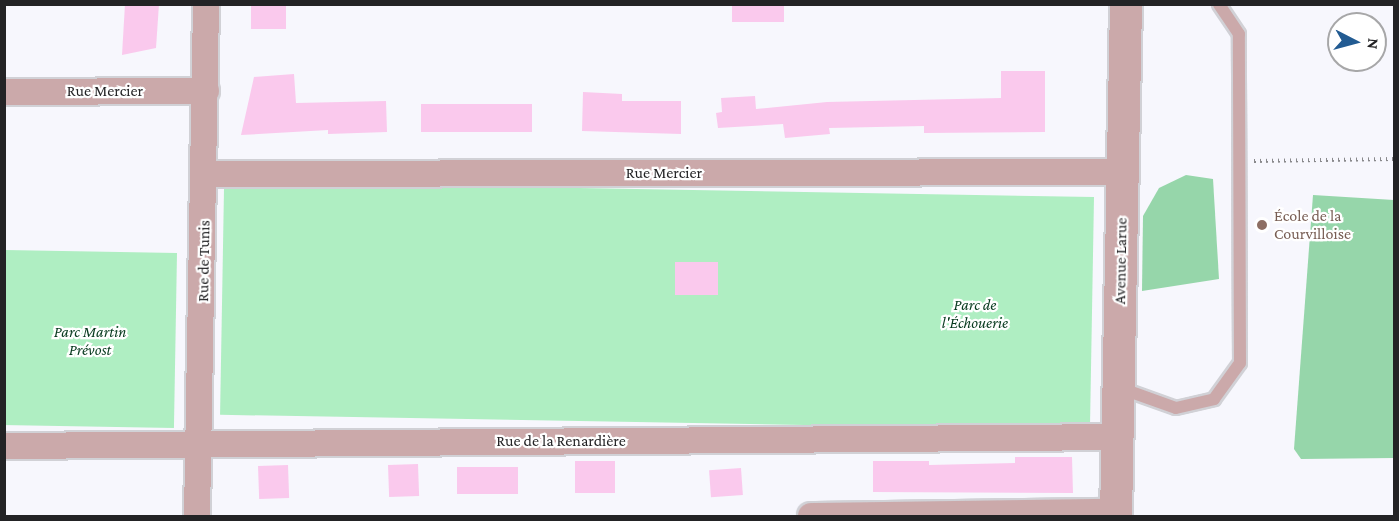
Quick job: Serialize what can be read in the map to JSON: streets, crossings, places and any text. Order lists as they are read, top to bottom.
{
  "streets": {
    "street": [
      "Rue Mercier",
      "Rue de Tunis",
      "Avenue Larue",
      "Rue de la Renardière"
    ]
  },
  "crossings": [
    ["Rue Mercier", "Rue de Tunis"],
    ["Rue Mercier", "Avenue Larue"],
    ["Rue de Tunis", "Rue de la Renardière"],
    ["Avenue Larue", "Rue de la Renardière"]
  ],
  "parks": ["Parc de l'Échouerie", "Parc Martin Prévost"],
  "places": ["École de la Courvilloise"],
  "north": "right"
}
